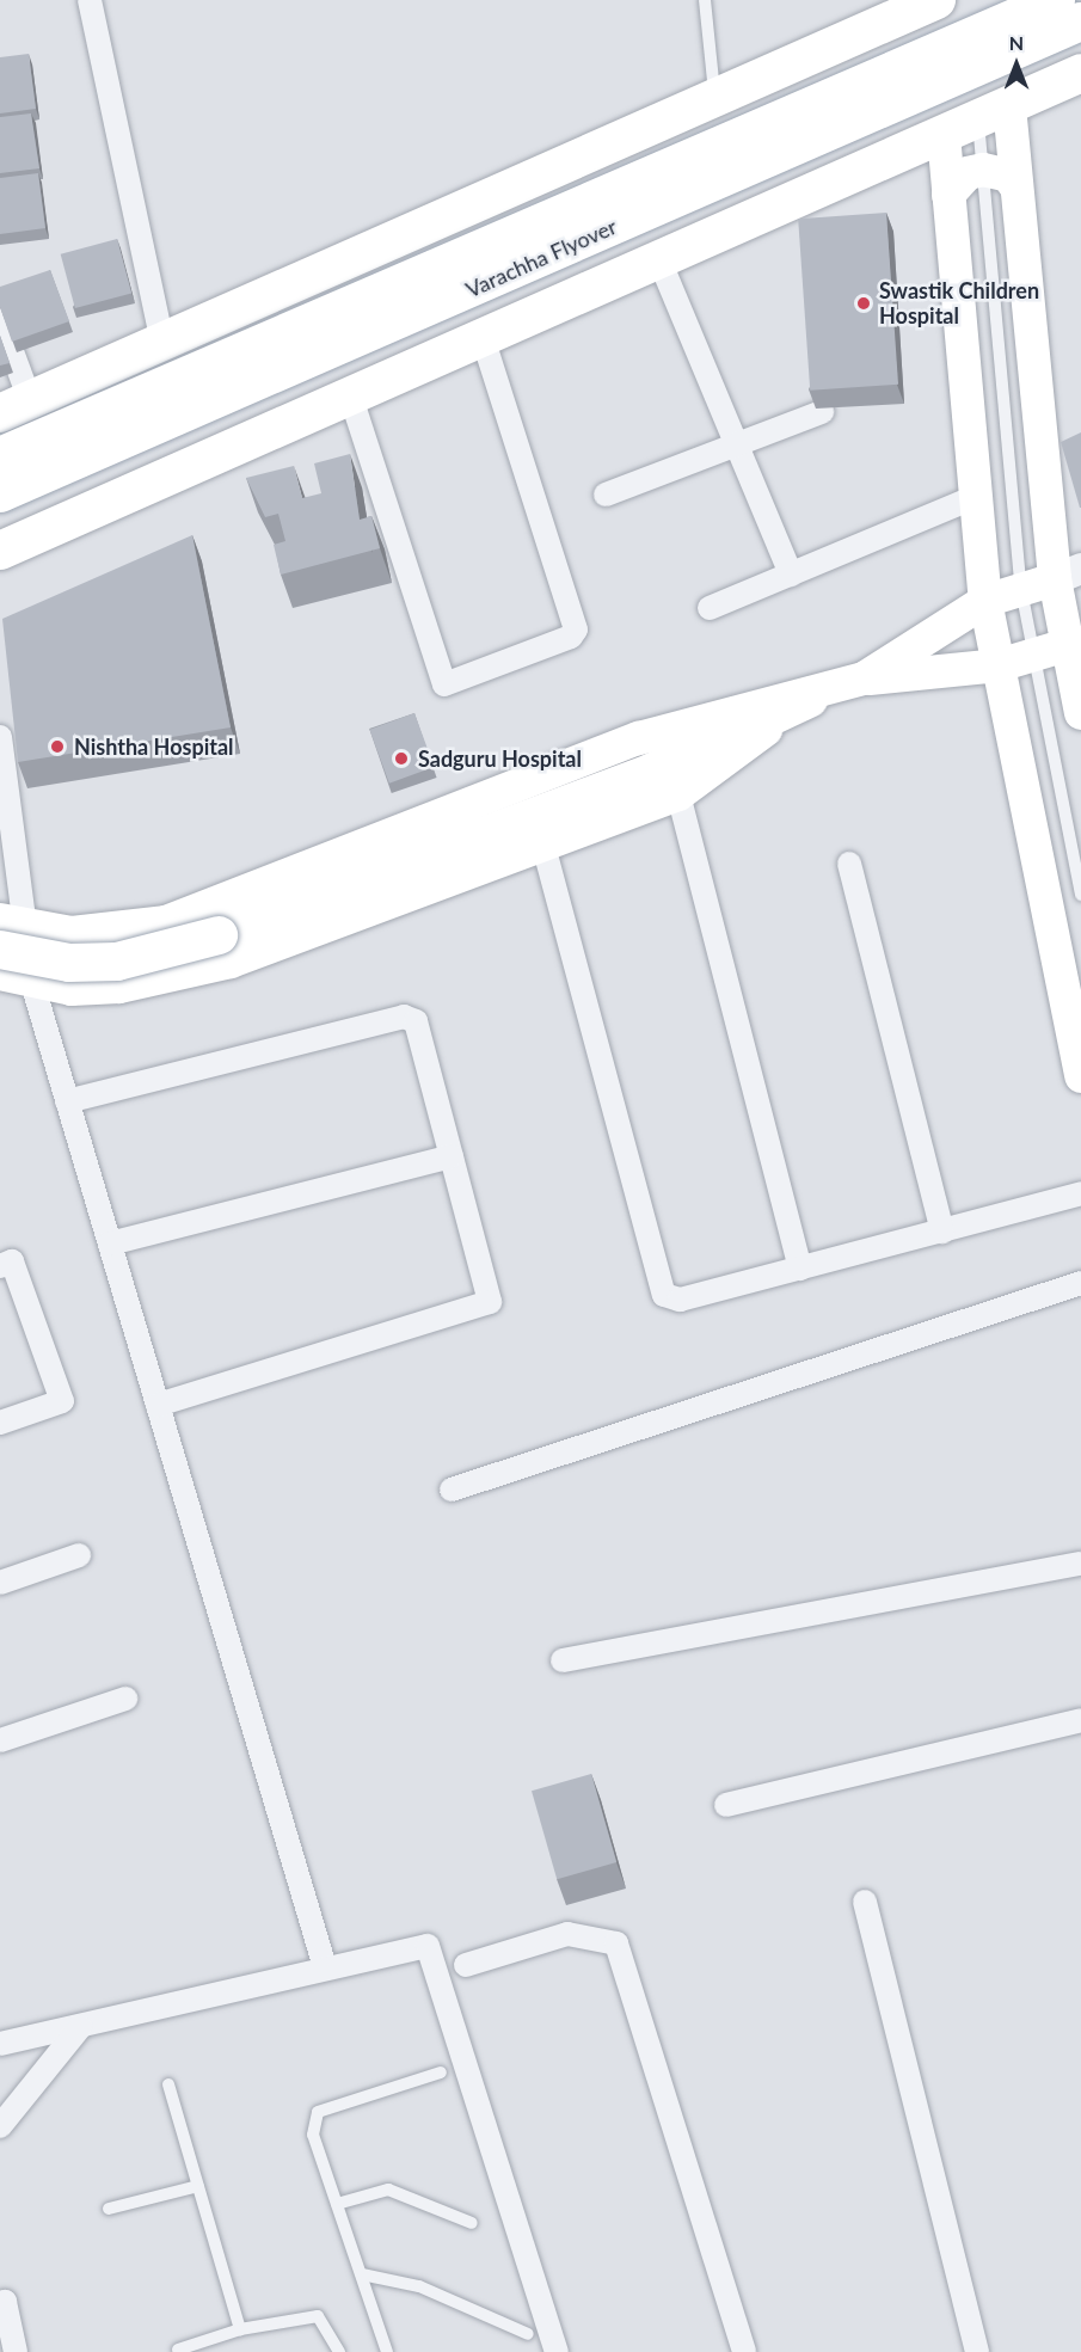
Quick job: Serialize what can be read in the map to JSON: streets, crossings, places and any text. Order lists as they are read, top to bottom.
{
  "streets": {
    "main road": ["Varachha Flyover"]
  },
  "places": ["Swastik Children Hospital", "Nishtha Hospital", "Sadguru Hospital"],
  "north": "top"
}
